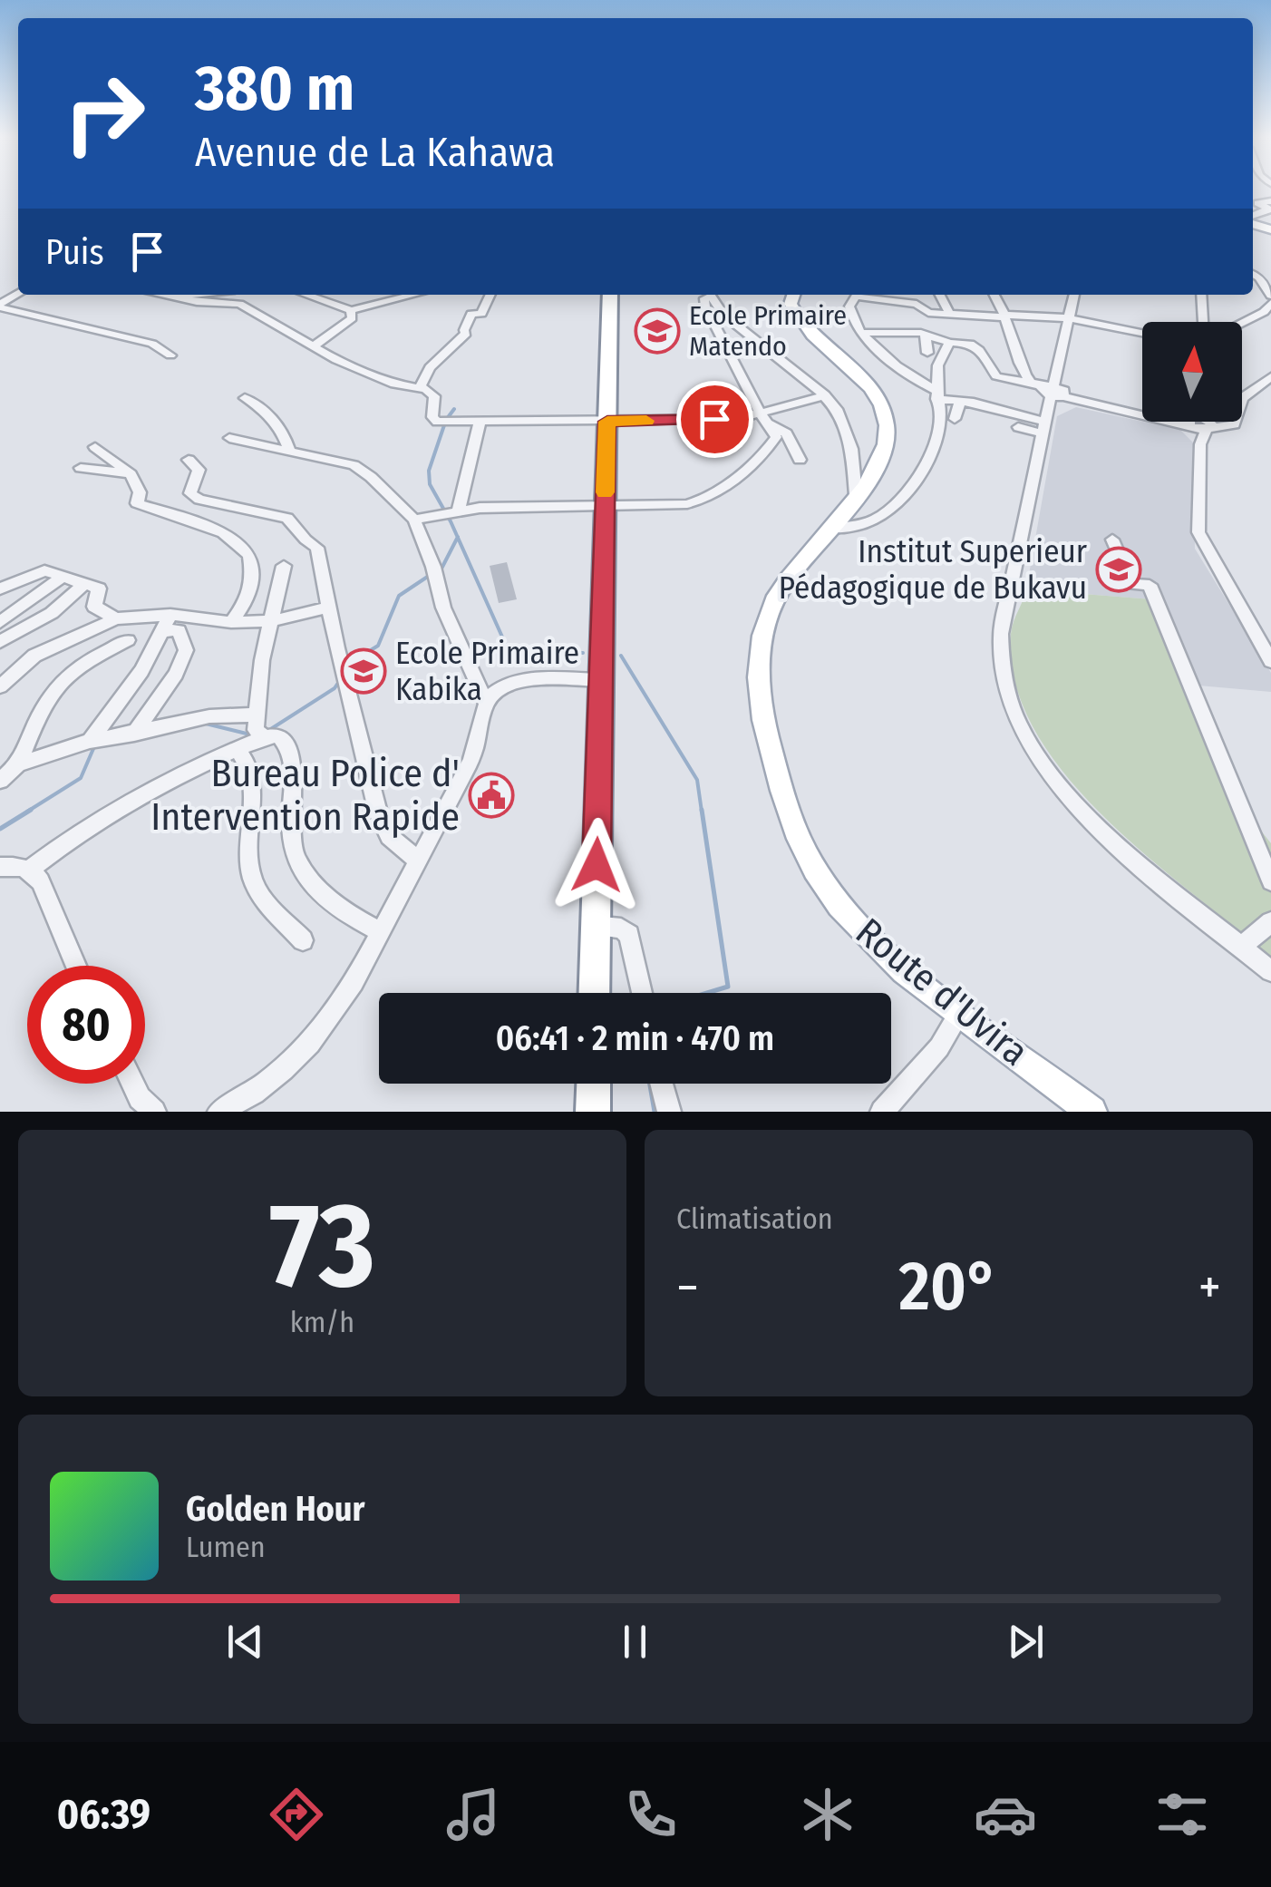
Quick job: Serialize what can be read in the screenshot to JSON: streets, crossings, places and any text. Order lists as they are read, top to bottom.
{
  "streets": {
    "main road": ["Route d'Uvira"]
  },
  "places": {
    "school or university": ["Ecole Primaire Matendo", "Institut Superieur Pédagogique de Bukavu", "Ecole Primaire Kabika"],
    "public building": ["Bureau Police d' Intervention Rapide"]
  },
  "north": "top",
  "page": {
    "turn": ["380 m", "Avenue de La Kahawa"],
    "then": "Puis",
    "limit": "80",
    "trip": "06:41 · 2 min · 470 m",
    "tile": [
      ["73", "km/h"],
      "Climatisation"
    ],
    "heat": ["−", "20°", "+"],
    "song": ["Golden Hour", "Lumen"],
    "tabs": "06:39"
  }
}
